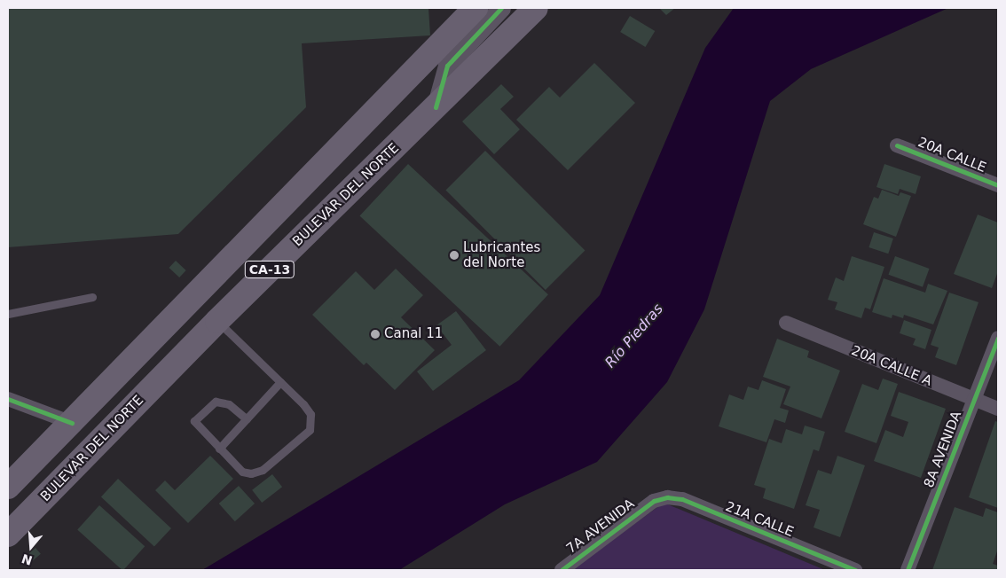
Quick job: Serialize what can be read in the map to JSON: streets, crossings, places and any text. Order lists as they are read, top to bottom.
{
  "streets": {
    "highway": ["BULEVAR DEL NORTE", "CA-13"],
    "street": [
      "20A CALLE",
      "20A CALLE A",
      "8A AVENIDA",
      "21A CALLE",
      "7A AVENIDA"
    ]
  },
  "crossings": [
    ["20A CALLE A", "8A AVENIDA"],
    ["21A CALLE", "7A AVENIDA"]
  ],
  "water": ["Río Piedras"],
  "places": ["Lubricantes del Norte", "Canal 11"],
  "north": "bottom"
}
